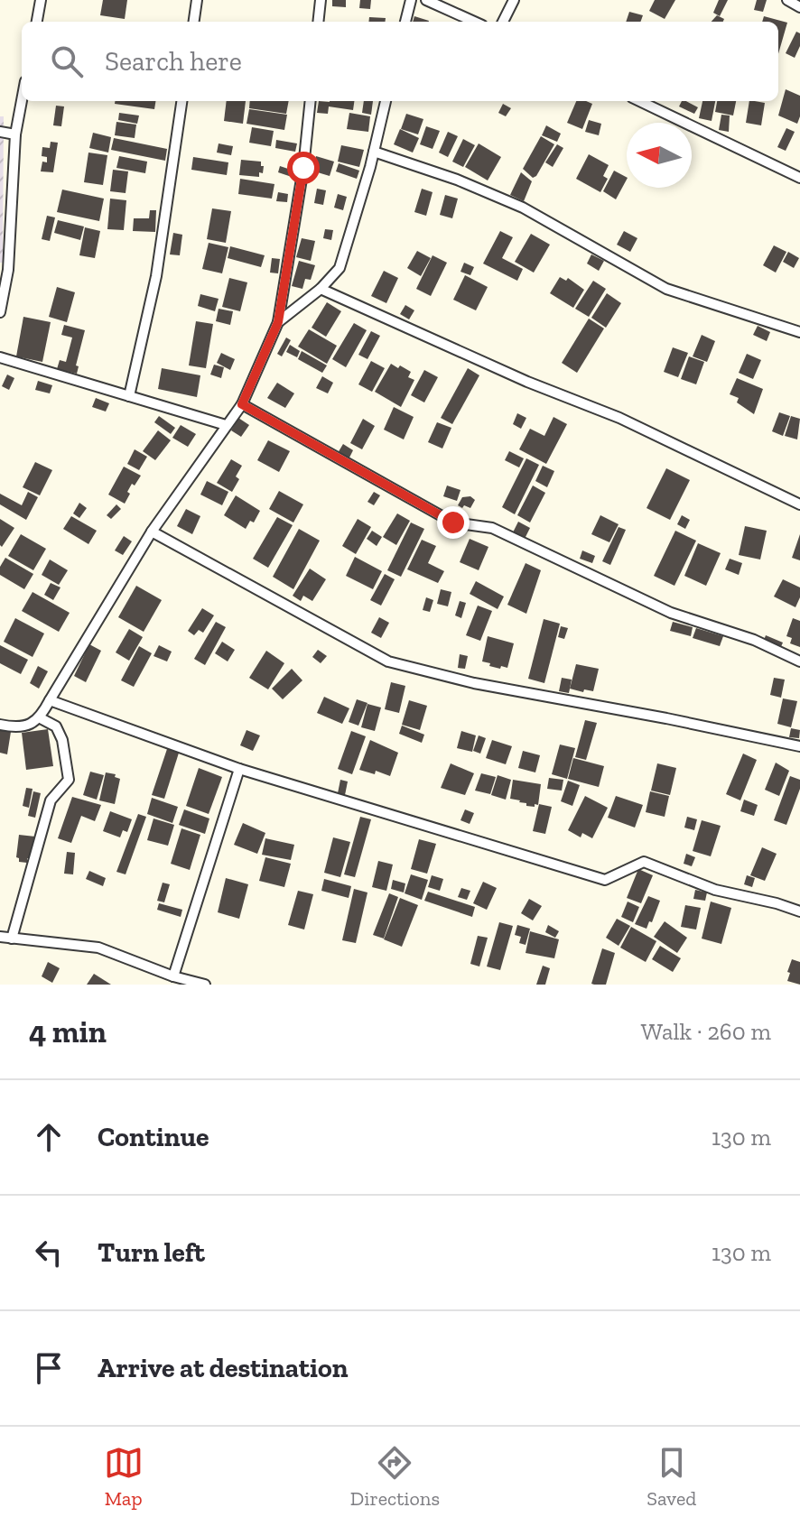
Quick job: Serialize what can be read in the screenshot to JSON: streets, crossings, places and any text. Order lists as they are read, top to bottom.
{
  "north": "left",
  "page": {
    "search": "Search here",
    "heading": ["4 min", "Walk · 260 m"],
    "list": [
      ["Continue", "130 m"],
      ["Turn left", "130 m"],
      "Arrive at destination"
    ],
    "nav": ["Map", "Directions", "Saved"]
  }
}
